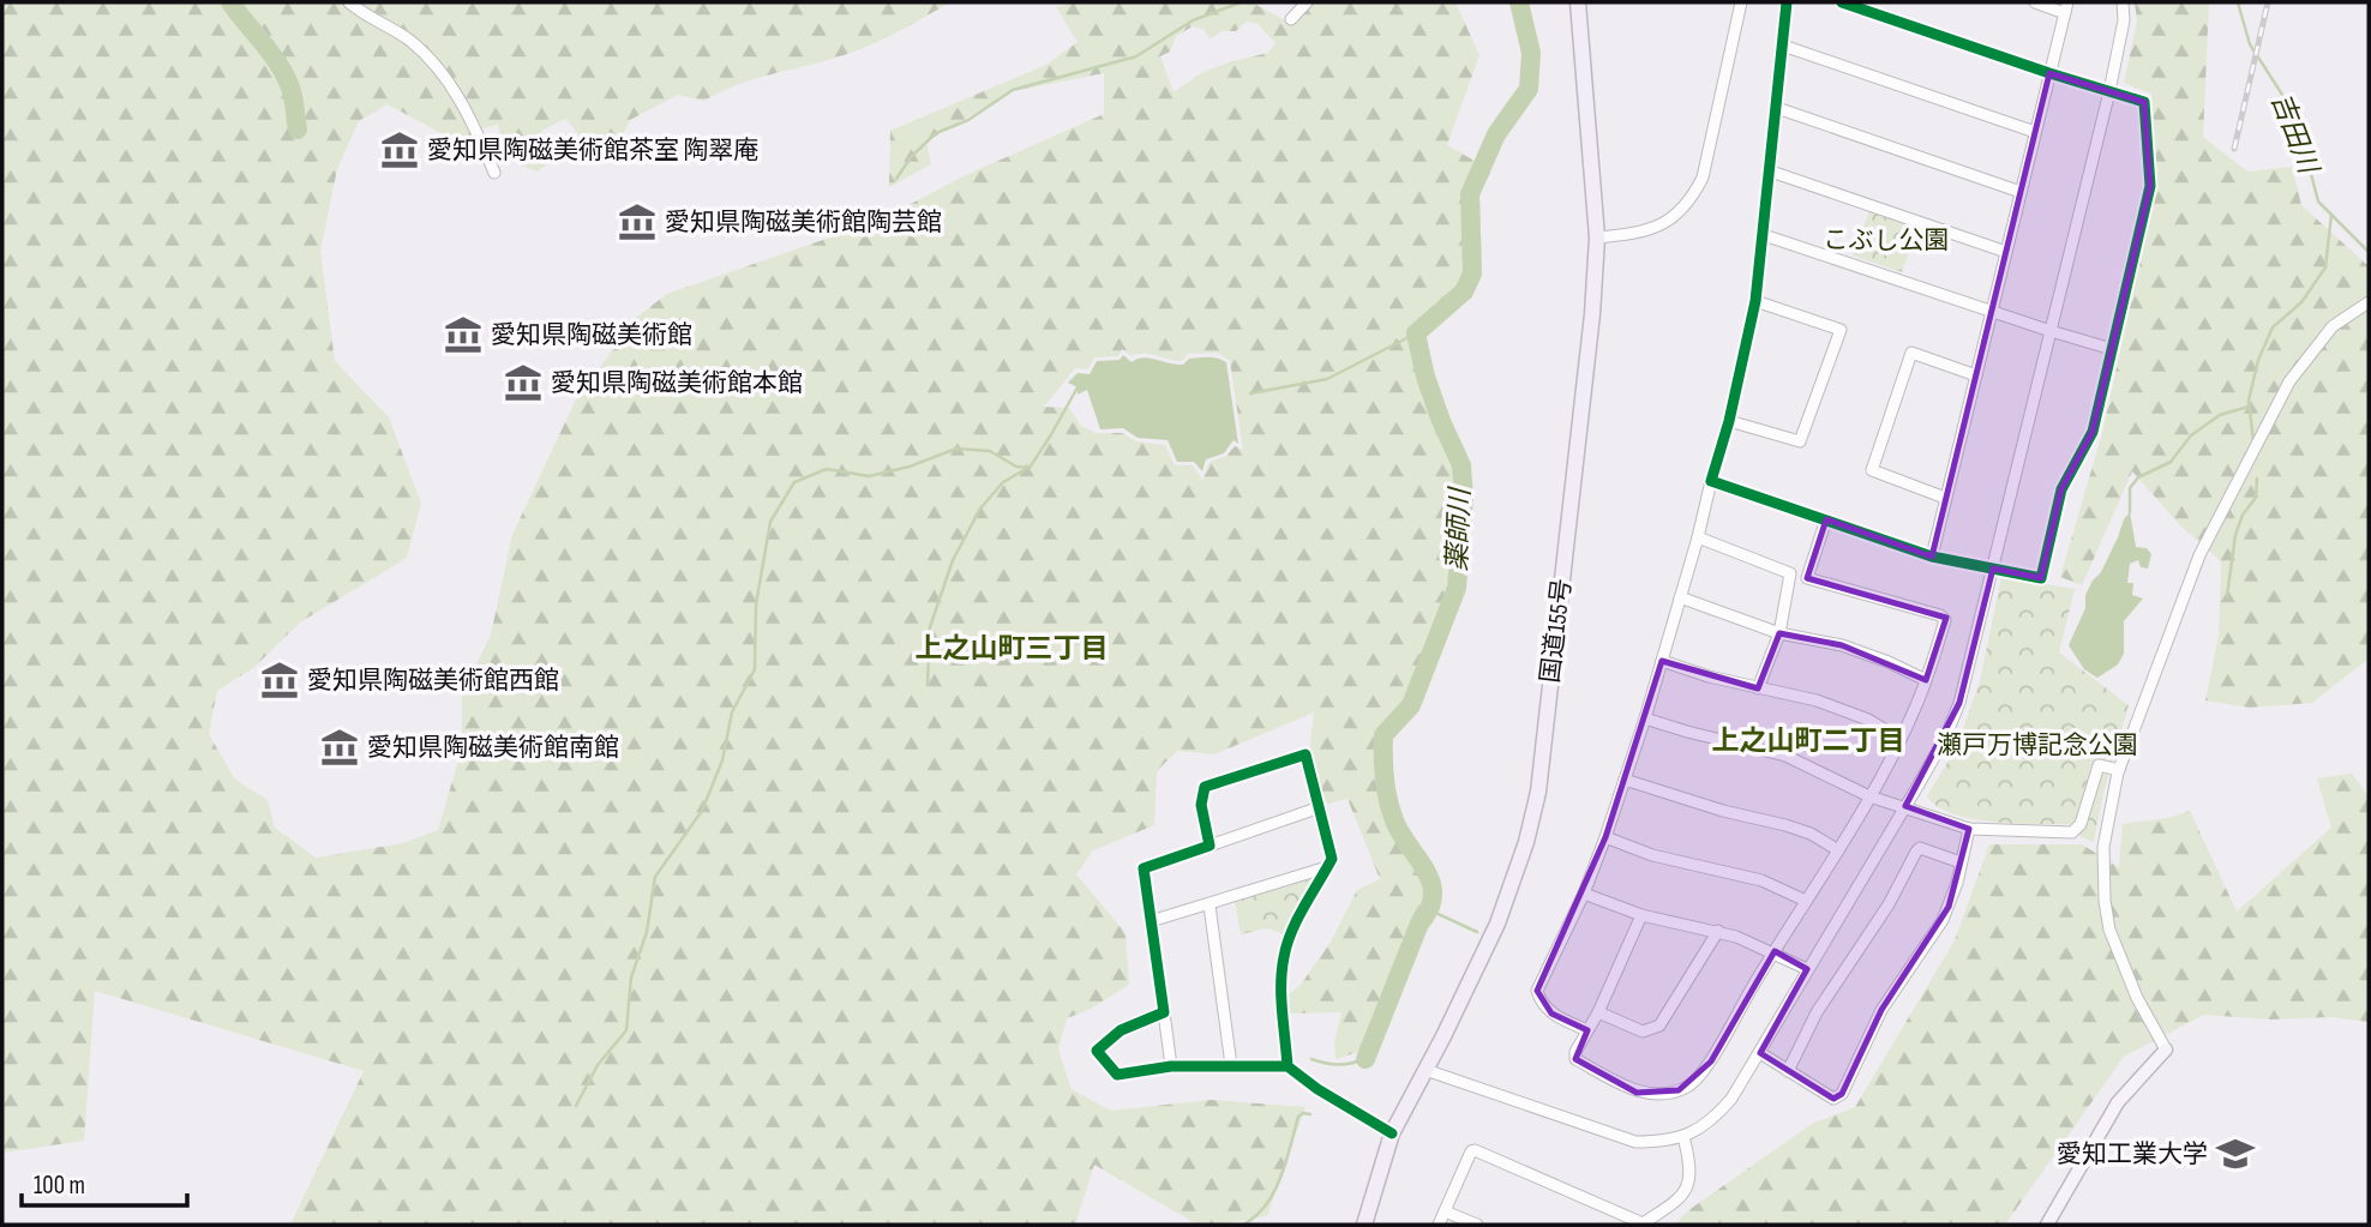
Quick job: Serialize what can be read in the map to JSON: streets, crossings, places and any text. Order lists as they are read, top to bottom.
{
  "streets": {
    "highway": ["国道155号"]
  },
  "districts": ["上之山町三丁目", "上之山町二丁目"],
  "water": ["吉田川", "薬師川"],
  "parks": ["こぶし公園", "瀬戸万博記念公園"],
  "places": {
    "museum": [
      "愛知県陶磁美術館茶室 陶翠庵",
      "愛知県陶磁美術館陶芸館",
      "愛知県陶磁美術館",
      "愛知県陶磁美術館本館",
      "愛知県陶磁美術館西館",
      "愛知県陶磁美術館南館"
    ],
    "school or university": ["愛知工業大学"]
  },
  "scale_bar": "100 m"
}
